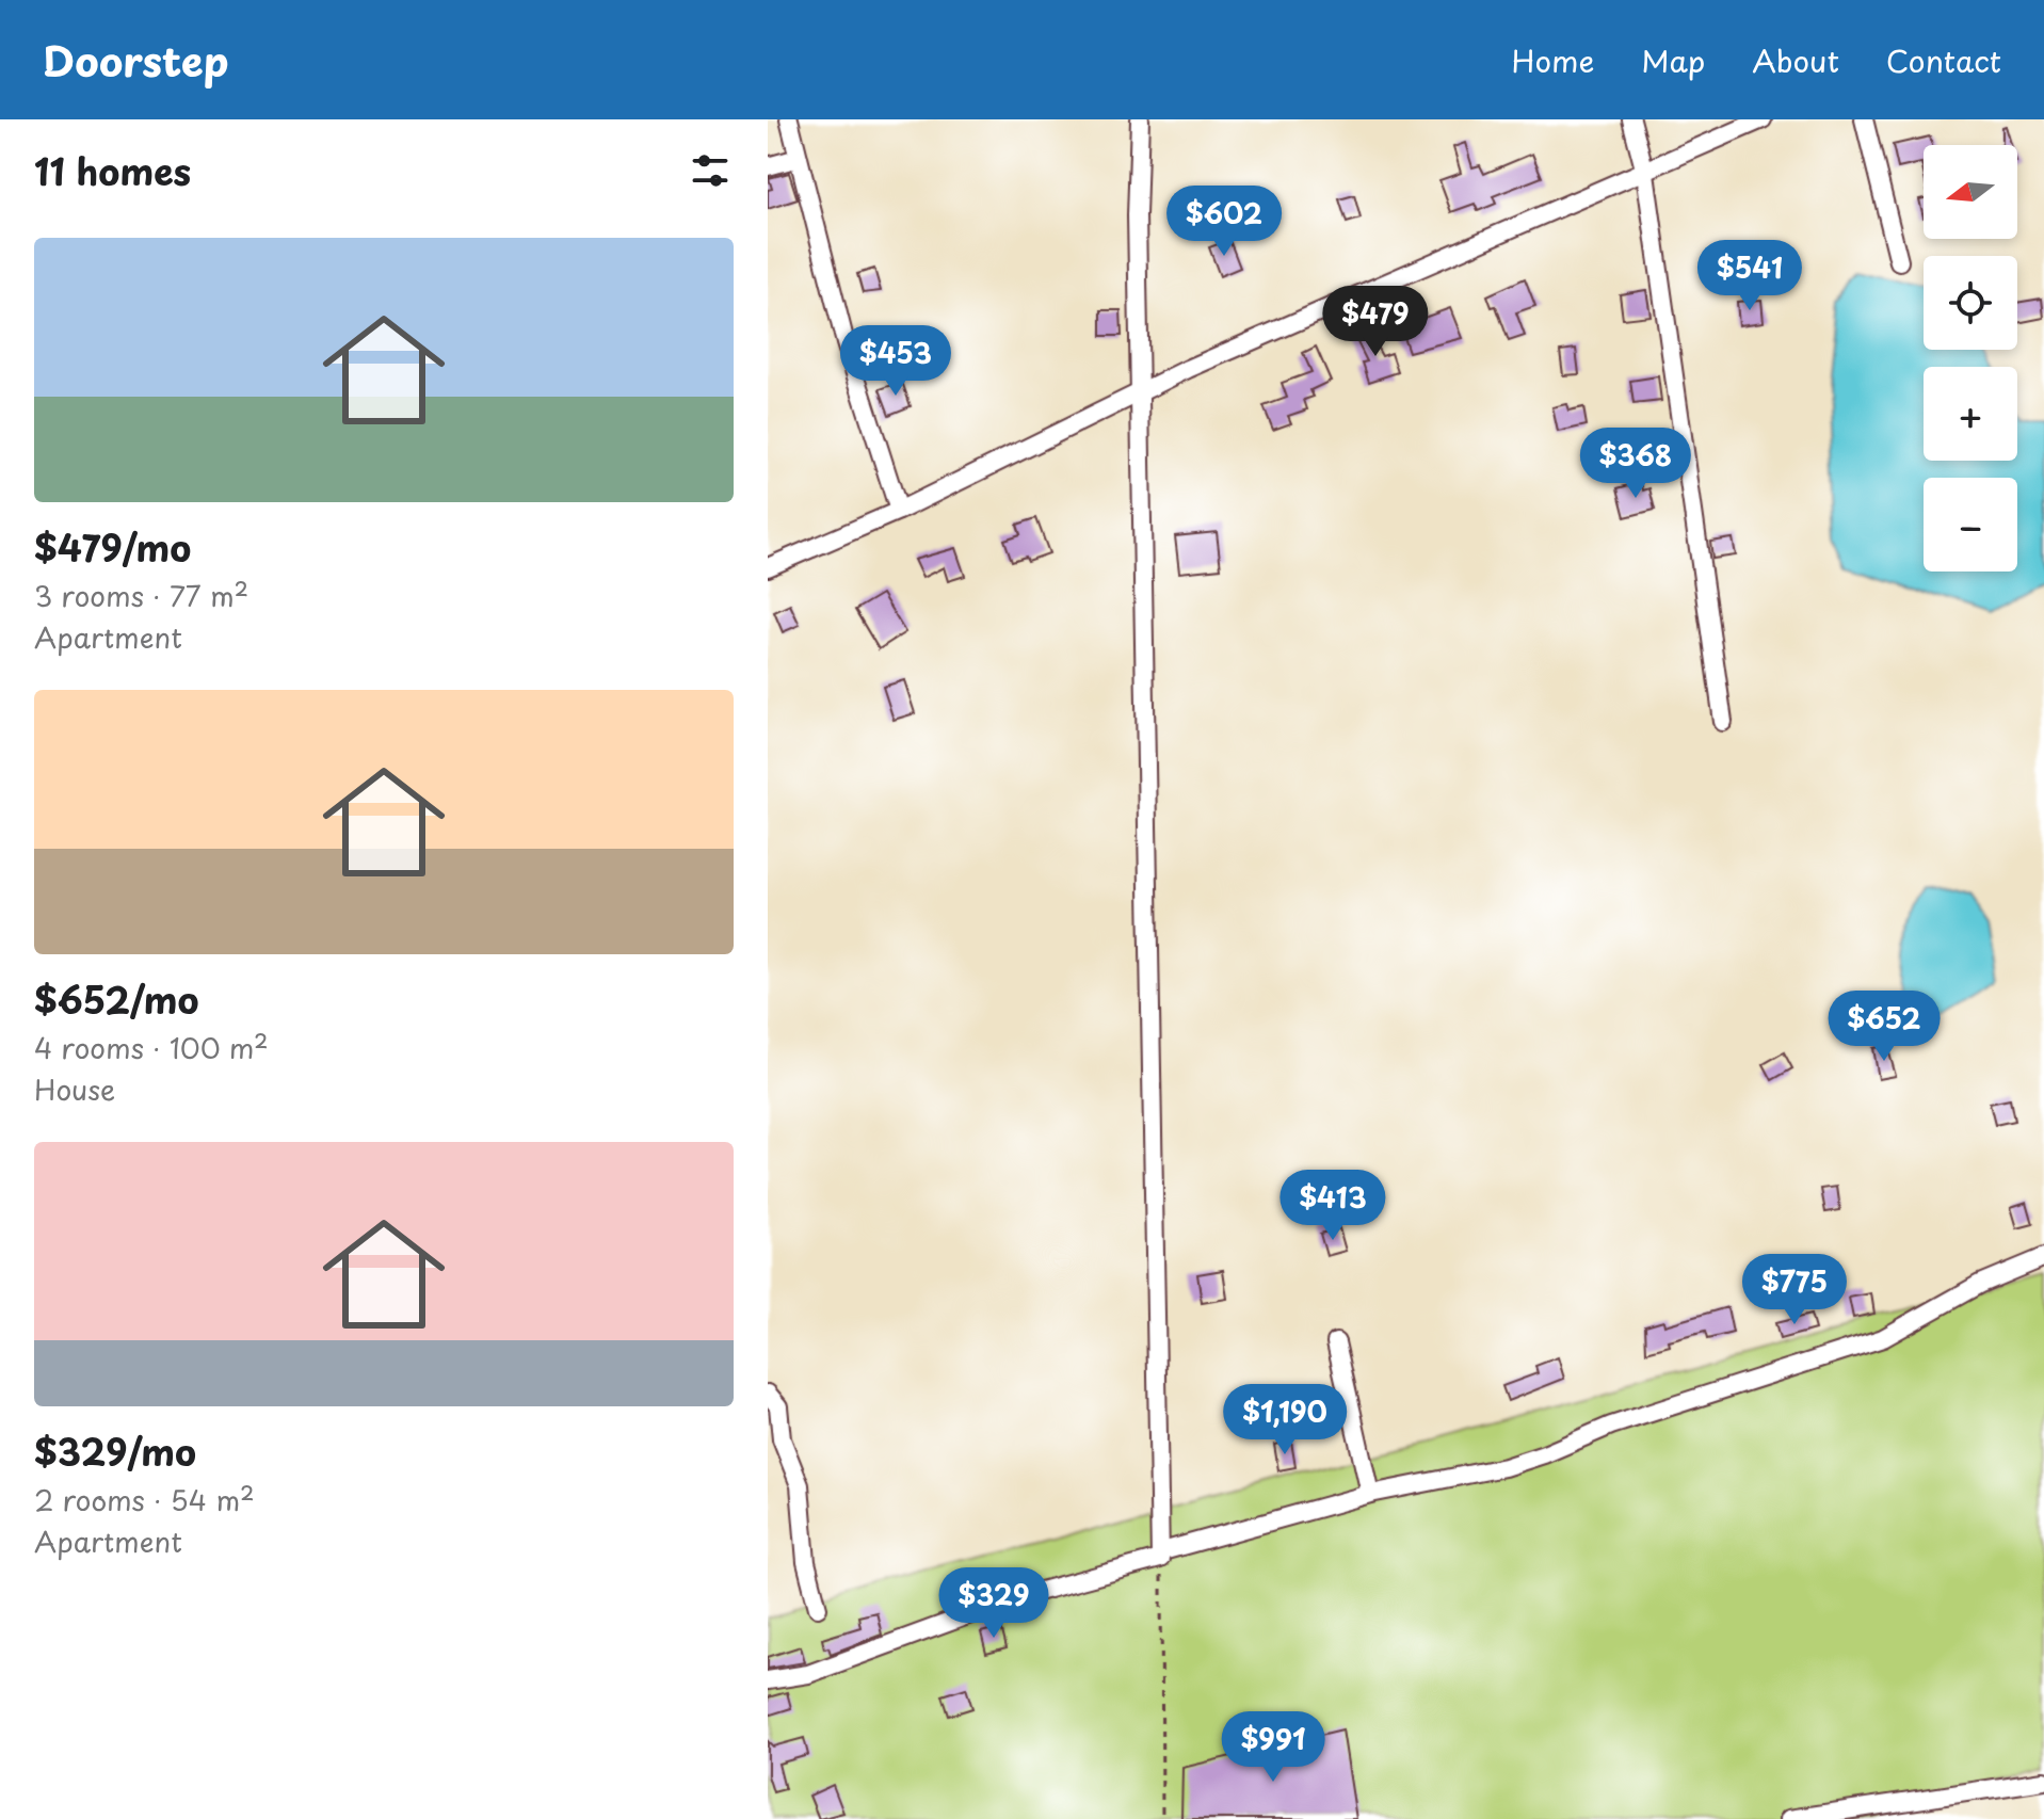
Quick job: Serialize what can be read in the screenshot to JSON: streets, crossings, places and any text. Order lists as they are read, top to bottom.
{
  "north": "left",
  "page": {
    "header": "Doorstep",
    "nav": [
      "Home",
      "Map",
      "About",
      "Contact"
    ],
    "heading": "11 homes",
    "map_buttons": ["+", "−"],
    "price": [
      "$602",
      "$541",
      "$479",
      "$453",
      "$368",
      "$652",
      "$413",
      "$775",
      "$1,190",
      "$329",
      "$991"
    ],
    "list": [
      {
        "name": "$479/mo",
        "note": "3 rooms · 77 m² · Apartment"
      },
      {
        "name": "$652/mo",
        "note": "4 rooms · 100 m² · House"
      },
      {
        "name": "$329/mo",
        "note": "2 rooms · 54 m² · Apartment"
      }
    ]
  }
}
